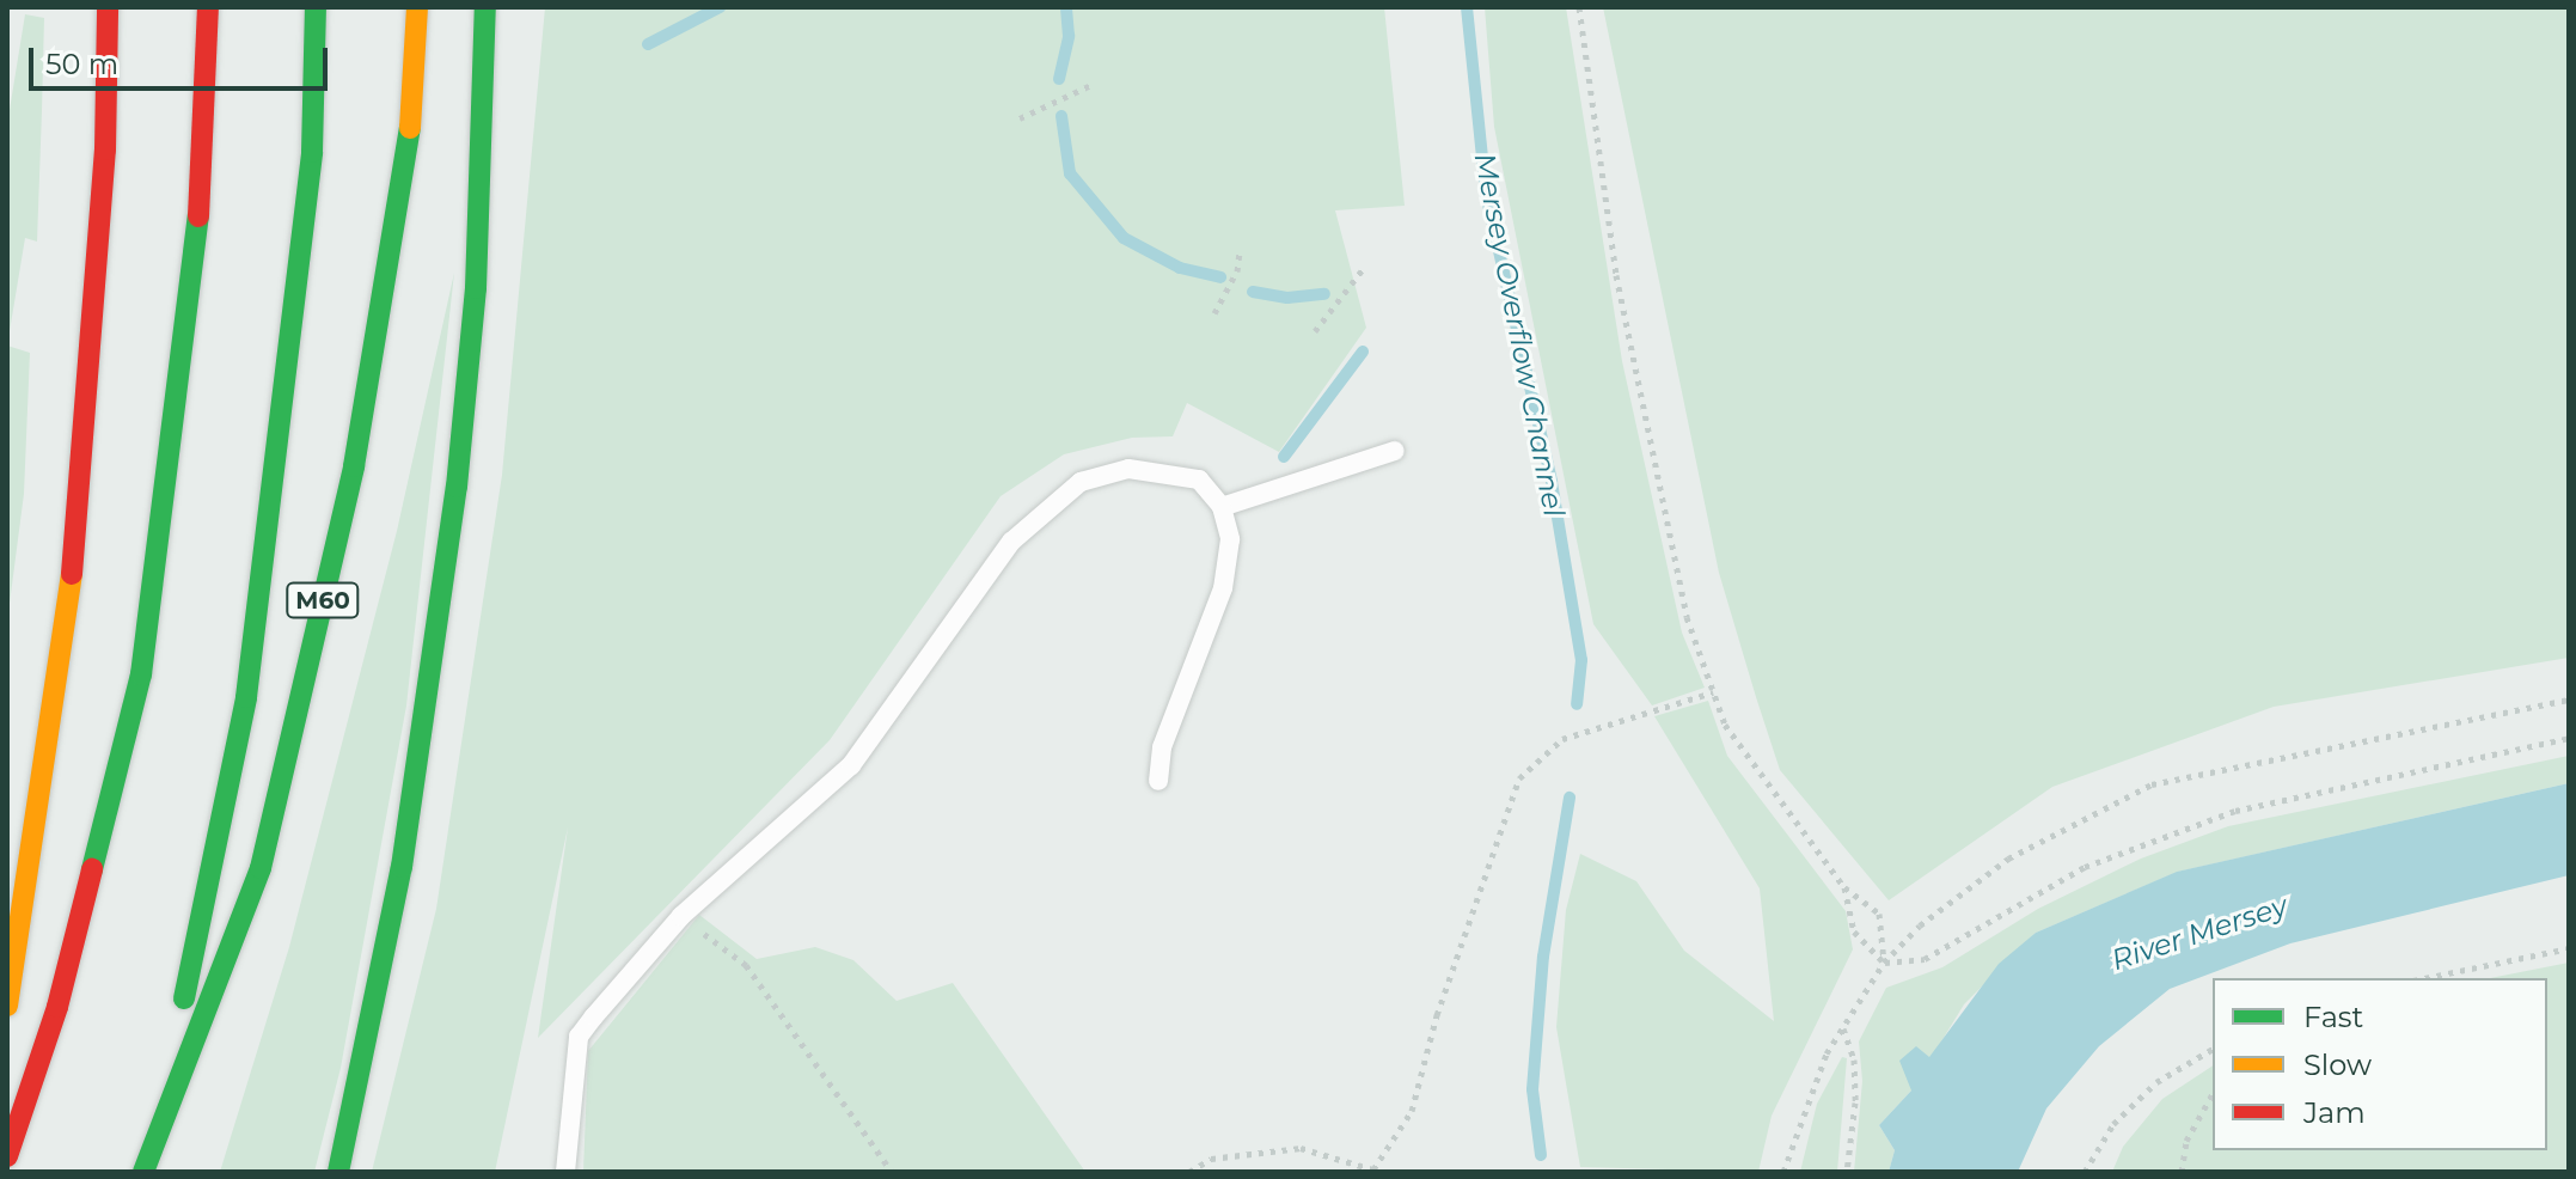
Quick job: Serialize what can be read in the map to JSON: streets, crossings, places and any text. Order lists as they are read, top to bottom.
{
  "streets": {
    "highway": ["M60"]
  },
  "water": ["Mersey Overflow Channel", "River Mersey"],
  "legend": ["Fast", "Slow", "Jam"],
  "scale_bar": "50 m"
}
